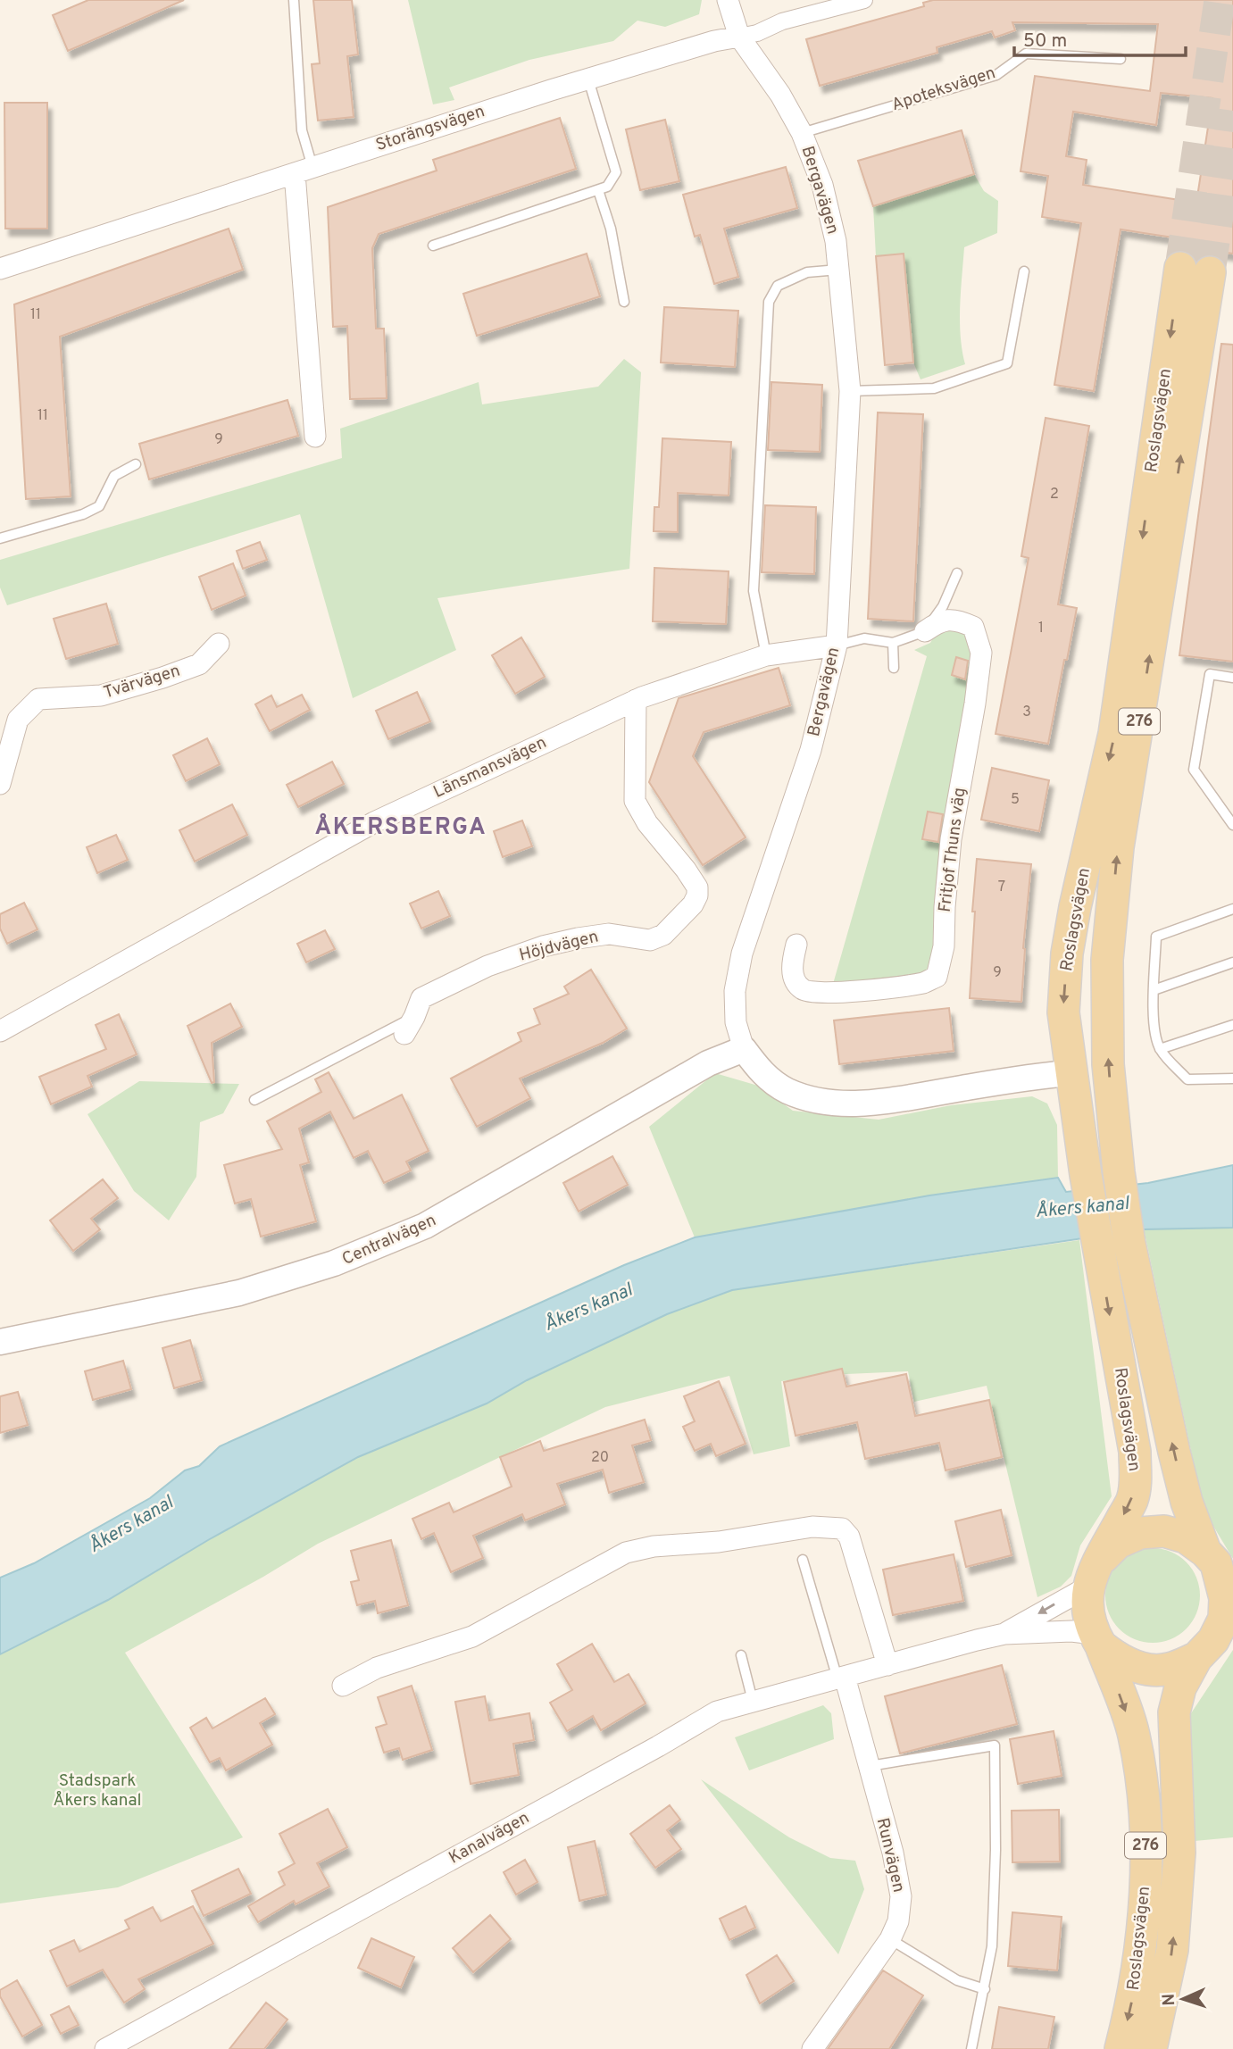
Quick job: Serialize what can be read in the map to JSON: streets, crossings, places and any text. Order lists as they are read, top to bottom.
{
  "streets": {
    "main road": ["Roslagsvägen", "276"],
    "street": [
      "Storängsvägen",
      "Bergavägen",
      "Tvärvägen",
      "Länsmansvägen",
      "Fritjof Thuns väg",
      "Höjdvägen",
      "Centralvägen",
      "Kanalvägen",
      "Runvägen"
    ],
    "lane": ["Apoteksvägen"]
  },
  "crossings": [
    ["Apoteksvägen", "Bergavägen"],
    ["Storängsvägen", "Bergavägen"],
    ["Bergavägen", "Roslagsvägen"],
    ["Bergavägen", "Länsmansvägen"],
    ["Bergavägen", "Fritjof Thuns väg"],
    ["Bergavägen", "Centralvägen"],
    ["Roslagsvägen", "Kanalvägen"],
    ["Länsmansvägen", "Fritjof Thuns väg"],
    ["Länsmansvägen", "Höjdvägen"],
    ["Kanalvägen", "Runvägen"]
  ],
  "districts": ["ÅKERSBERGA"],
  "water": ["Åkers kanal"],
  "parks": ["Stadspark Åkers kanal"],
  "house_numbers": [
    "11",
    "11",
    "9",
    "2",
    "1",
    "3",
    "5",
    "7",
    "9",
    "20"
  ],
  "scale_bar": "50 m",
  "north": "left"
}
